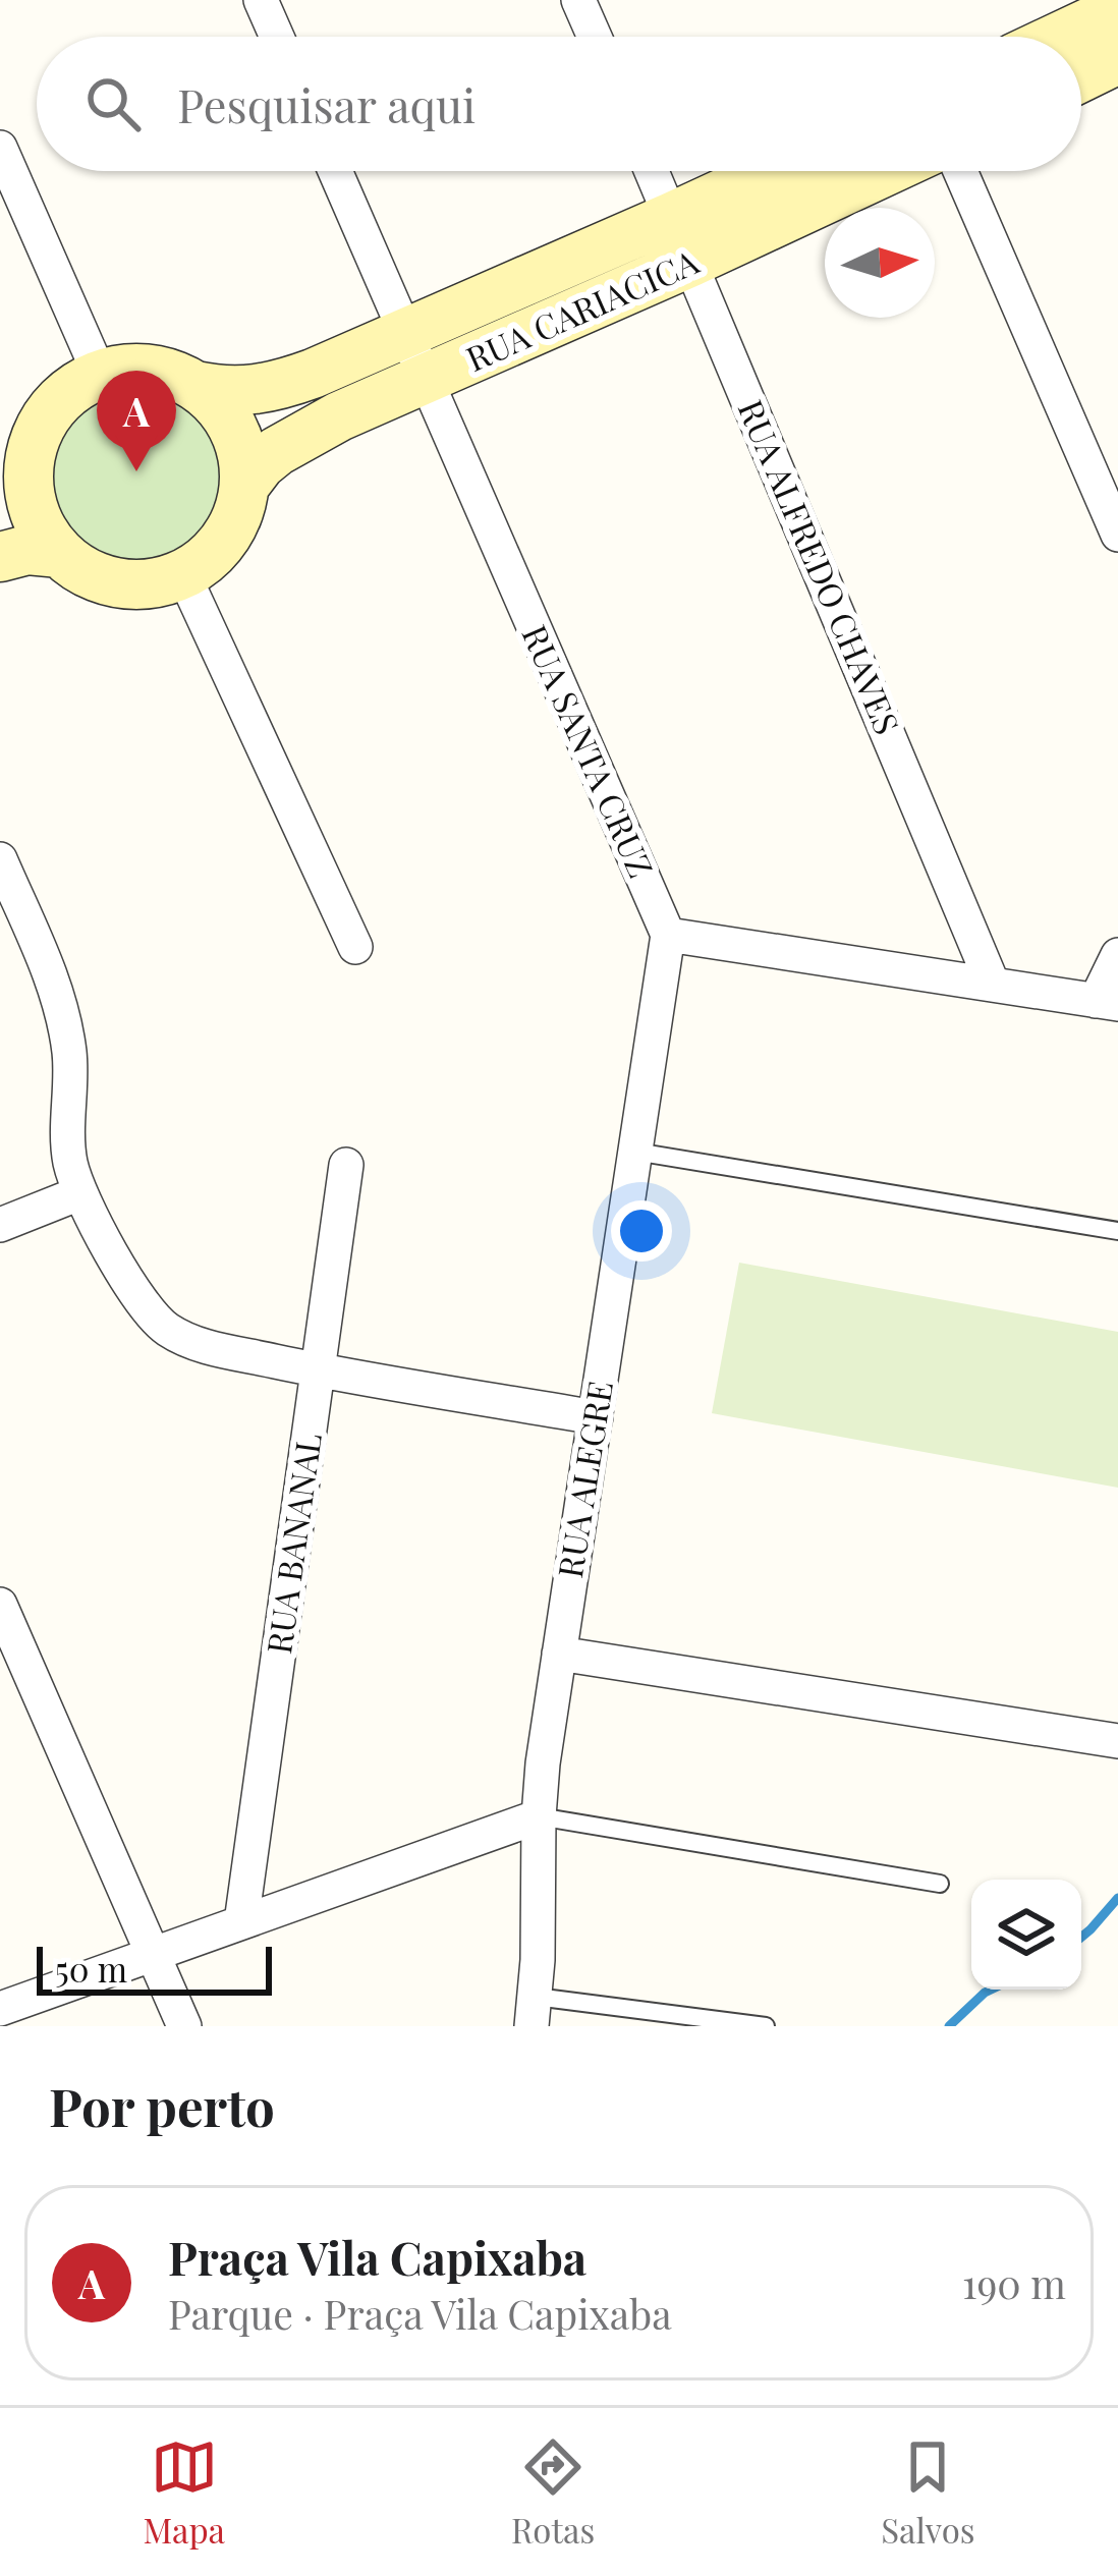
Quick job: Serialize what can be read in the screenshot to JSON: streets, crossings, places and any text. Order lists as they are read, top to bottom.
{
  "streets": {
    "street": [
      "RUA CARIACICA",
      "RUA ALFREDO CHAVES",
      "RUA SANTA CRUZ",
      "RUA ALEGRE",
      "RUA BANANAL"
    ]
  },
  "crossings": [
    ["RUA CARIACICA", "RUA ALFREDO CHAVES"],
    ["RUA CARIACICA", "RUA SANTA CRUZ"],
    ["RUA SANTA CRUZ", "RUA ALEGRE"]
  ],
  "scale_bar": "50 m",
  "north": "right",
  "page": {
    "search": "Pesquisar aqui",
    "pins": "A",
    "scale": "50 m",
    "heading": "Por perto",
    "list": [
      {
        "mark": "A",
        "name": "Praça Vila Capixaba",
        "note": "Parque · Praça Vila Capixaba",
        "value": "190 m"
      }
    ],
    "nav": ["Mapa", "Rotas", "Salvos"]
  }
}
